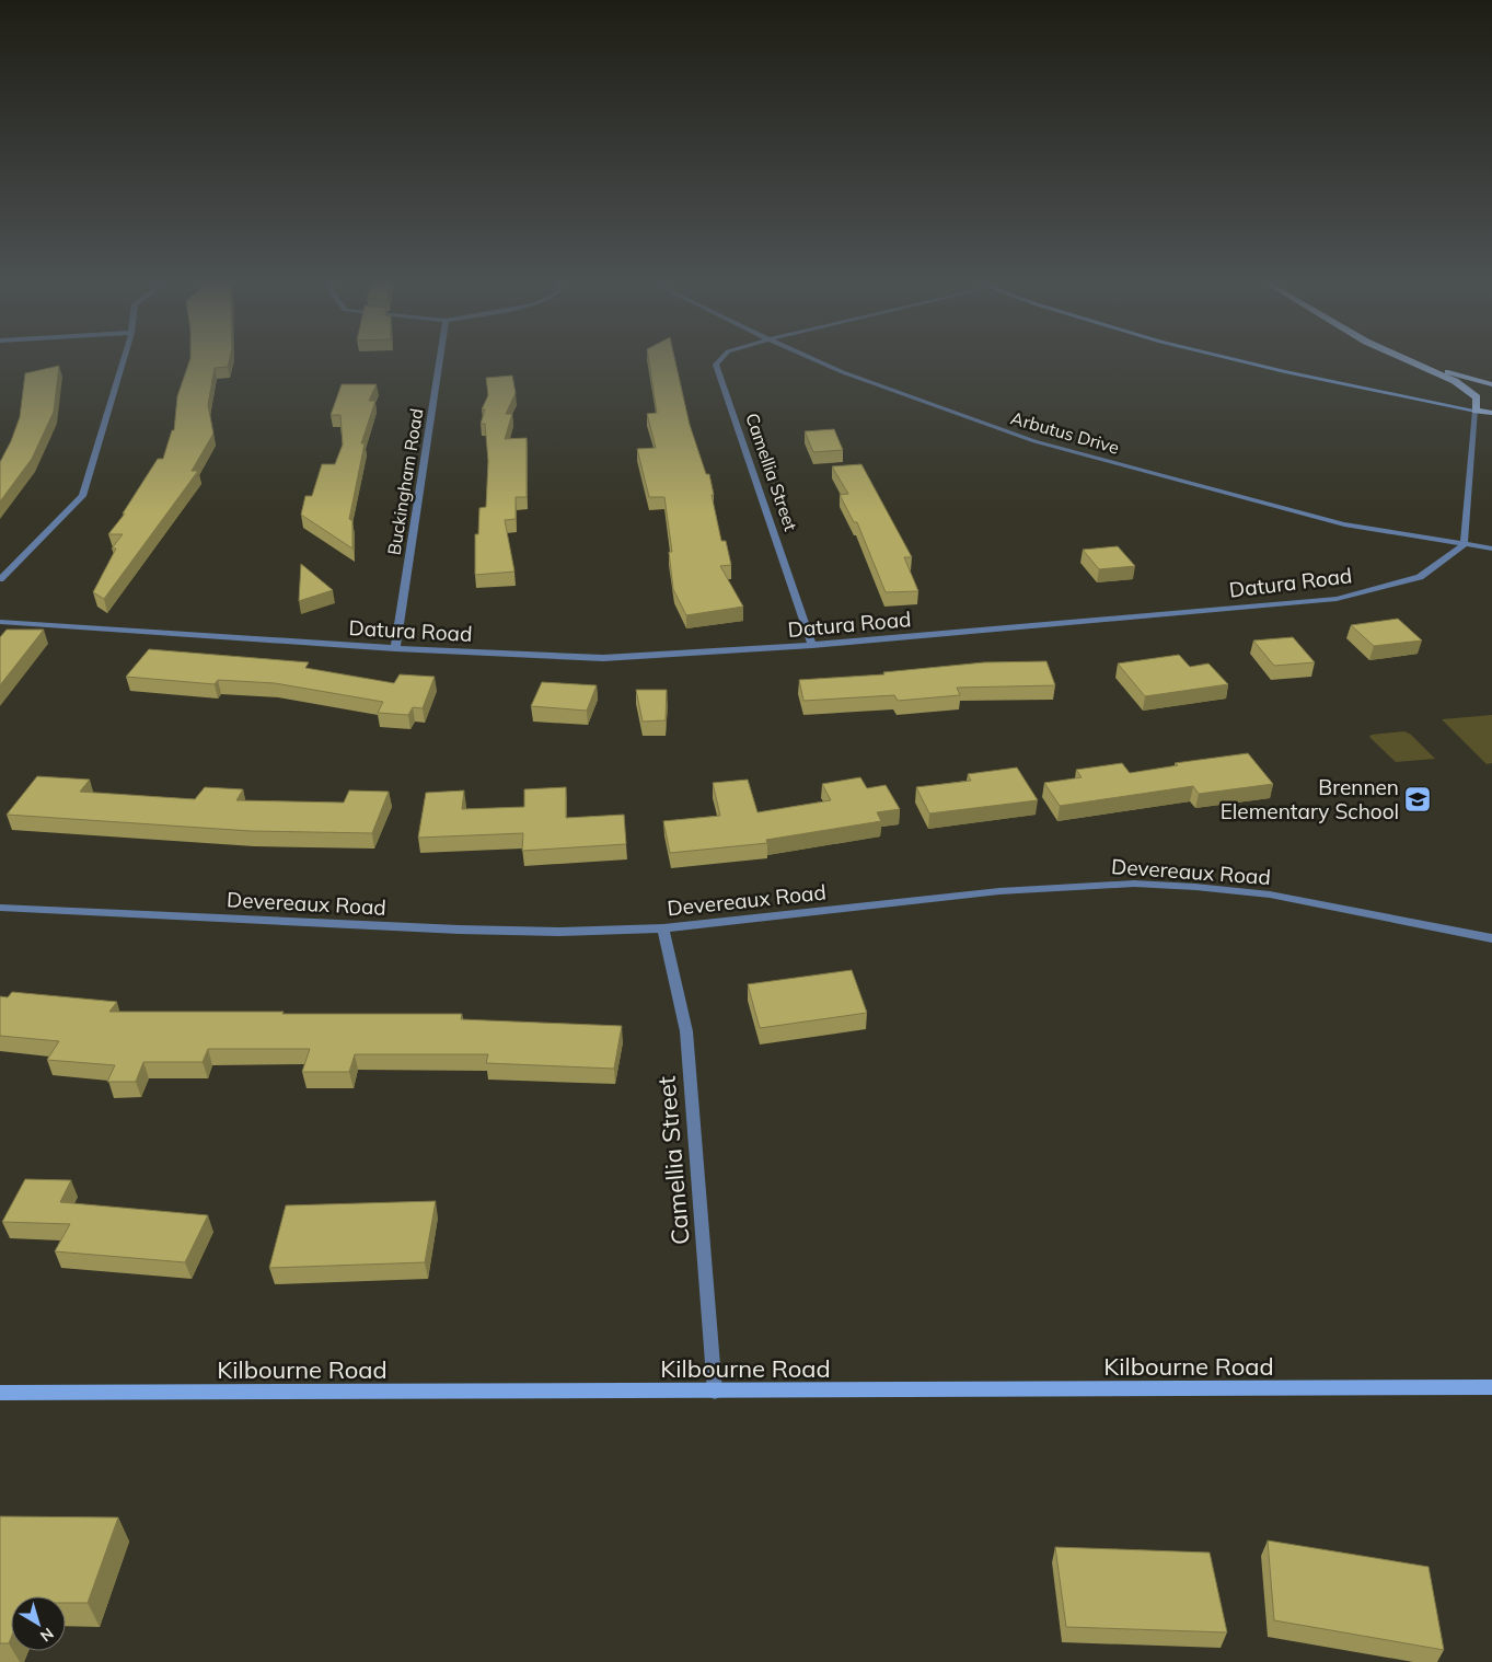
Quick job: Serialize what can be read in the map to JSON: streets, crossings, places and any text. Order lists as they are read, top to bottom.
{
  "streets": {
    "street": [
      "Arbutus Drive",
      "Camellia Street",
      "Buckingham Road",
      "Datura Road",
      "Devereaux Road",
      "Kilbourne Road"
    ]
  },
  "crossings": [
    ["Arbutus Drive", "Datura Road"],
    ["Camellia Street", "Datura Road"],
    ["Camellia Street", "Devereaux Road"],
    ["Camellia Street", "Kilbourne Road"],
    ["Buckingham Road", "Datura Road"]
  ],
  "places": {
    "school or university": ["Brennen Elementary School"]
  },
  "north": "bottom right"
}
